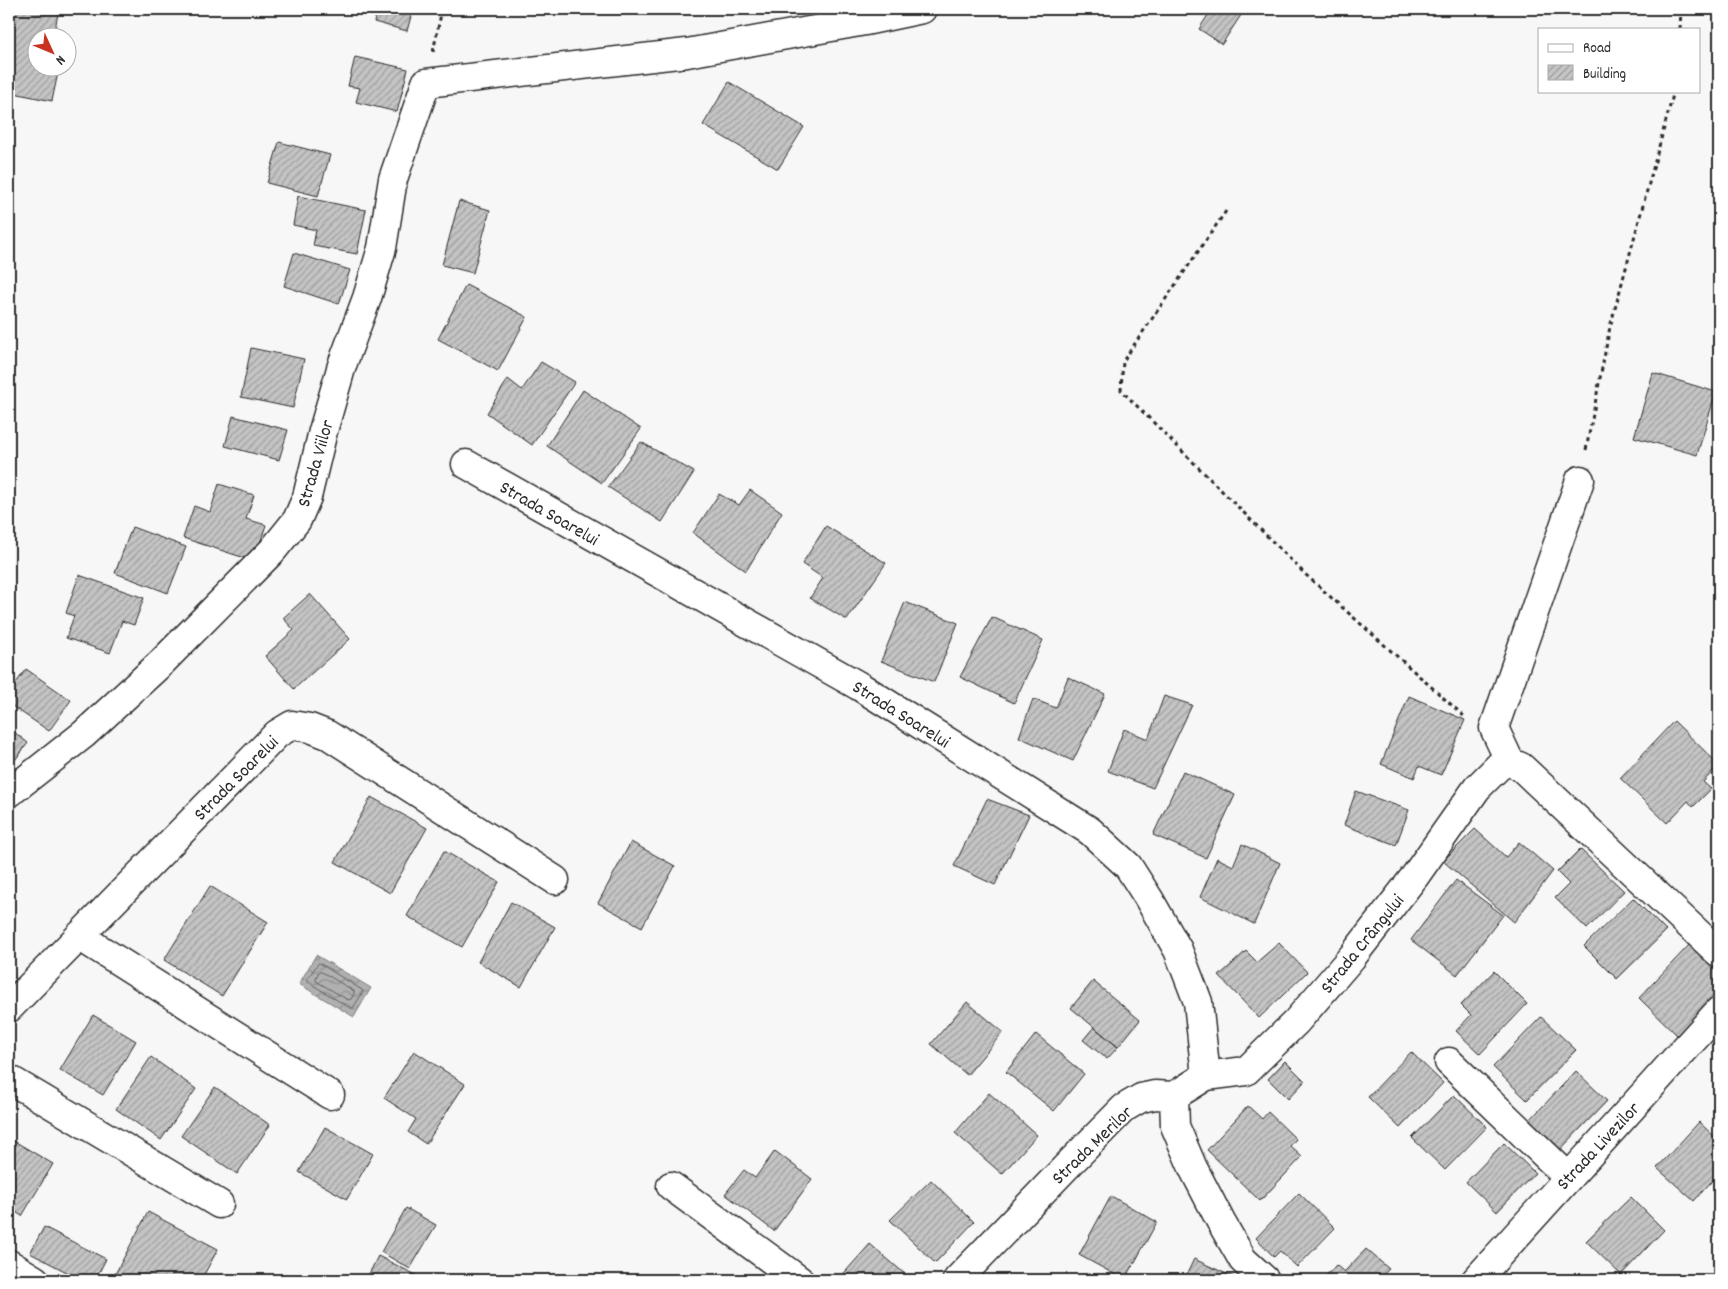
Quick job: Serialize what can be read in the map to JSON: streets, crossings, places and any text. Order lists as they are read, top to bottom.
{
  "streets": {
    "street": [
      "Strada Viilor",
      "Strada Soarelui",
      "Strada Crângului",
      "Strada Merilor",
      "Strada Livezilor"
    ]
  },
  "crossings": [
    ["Strada Soarelui", "Strada Crângului"],
    ["Strada Crângului", "Strada Merilor"]
  ],
  "legend": ["Road", "Building"],
  "north": "bottom right"
}
